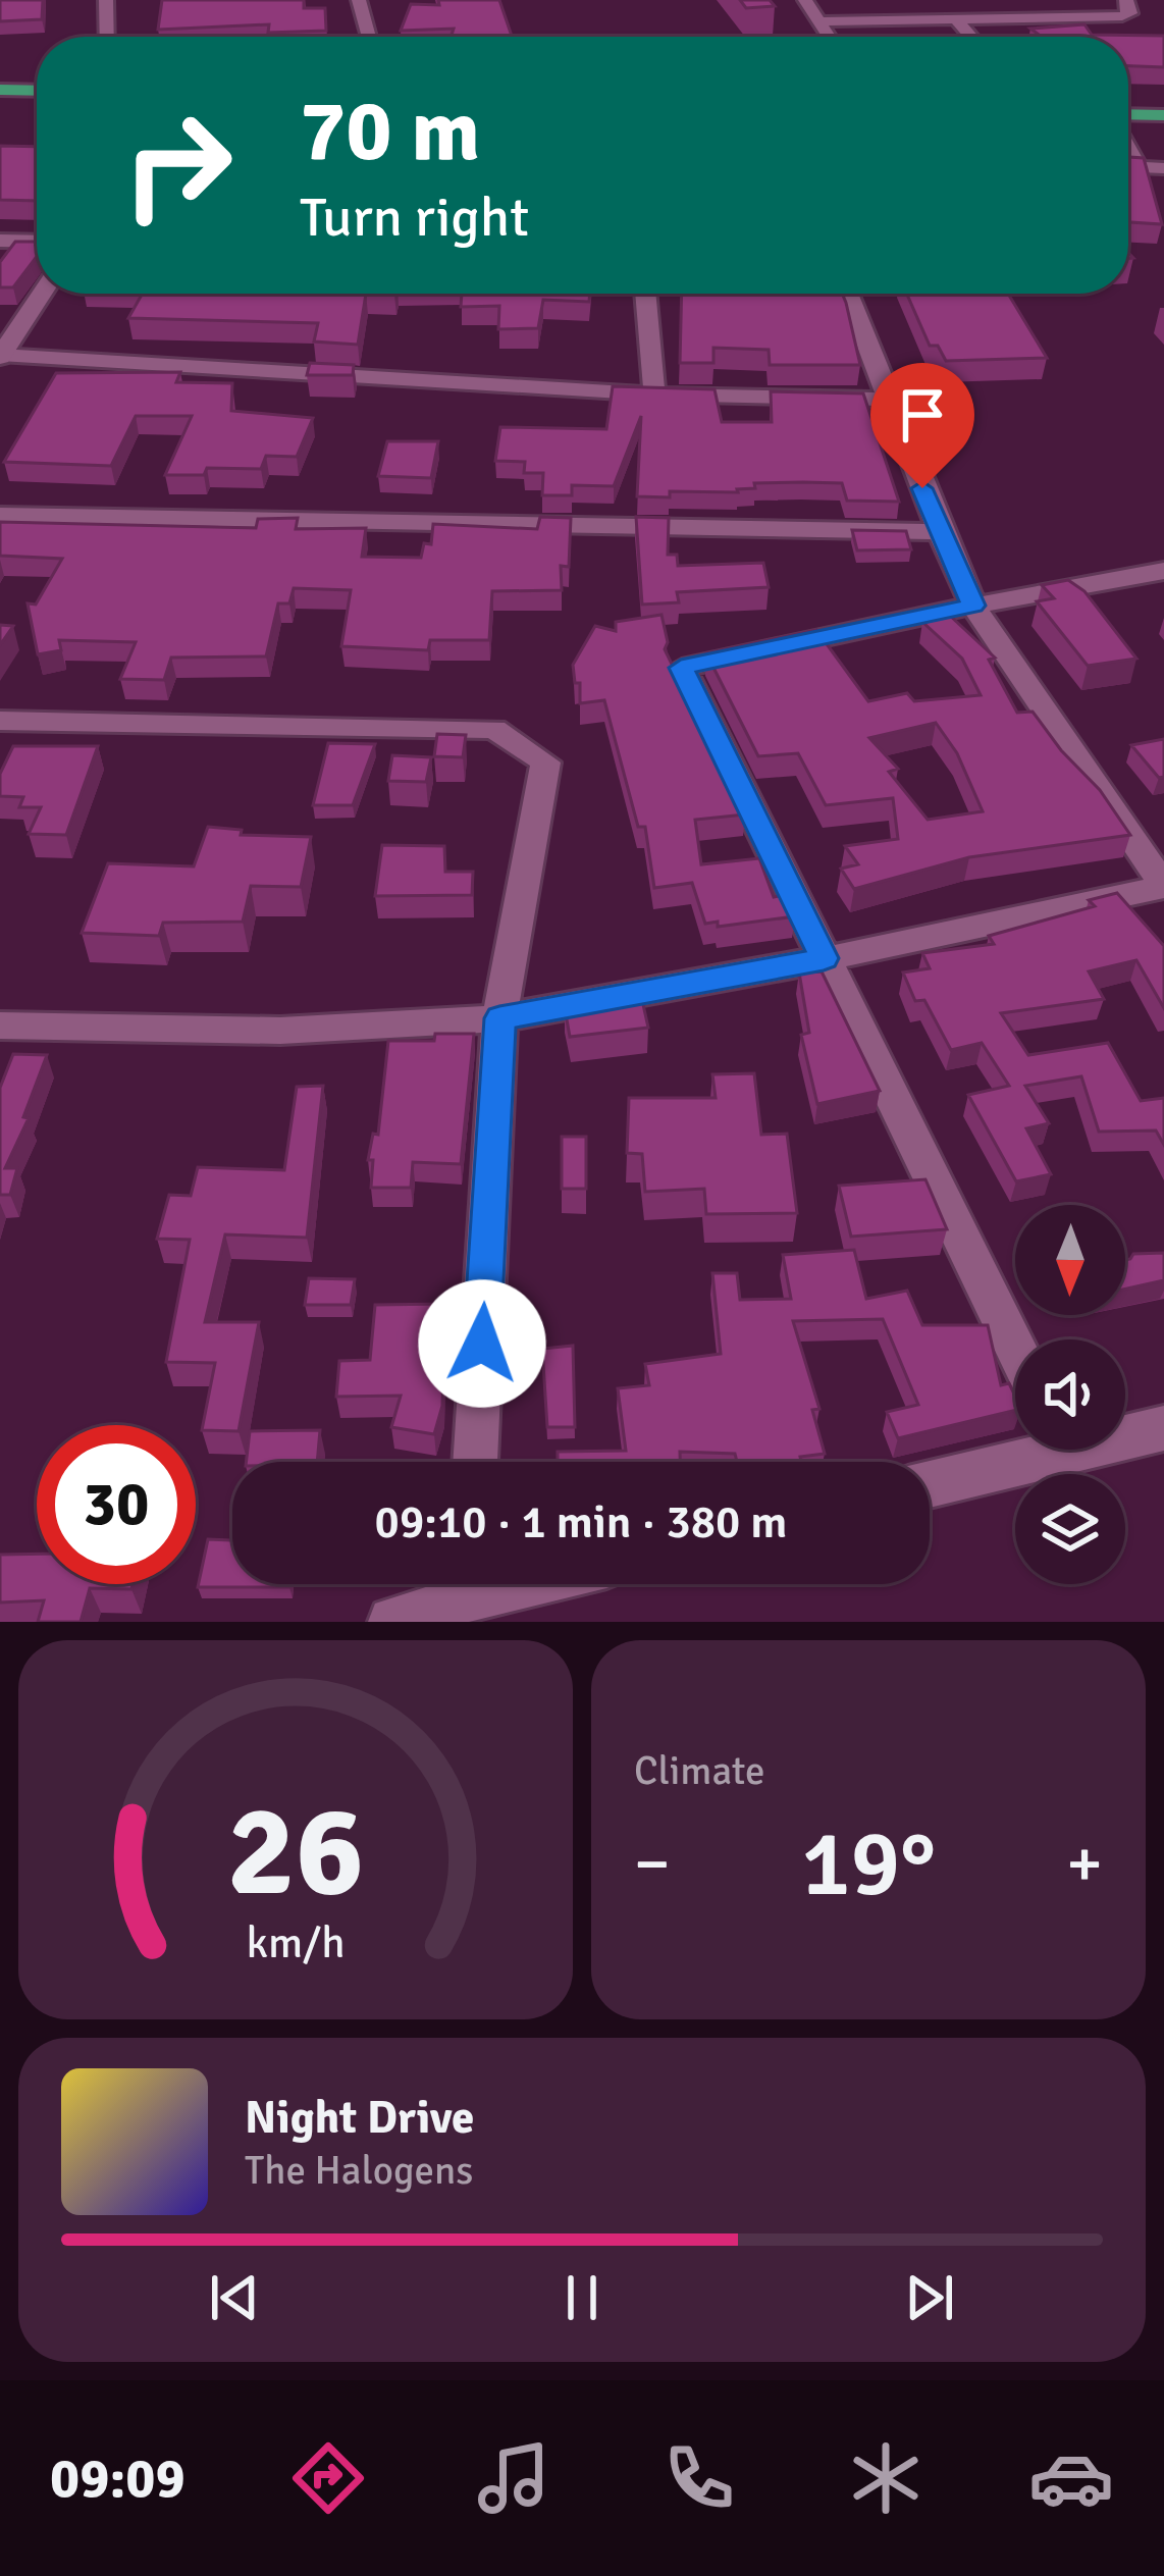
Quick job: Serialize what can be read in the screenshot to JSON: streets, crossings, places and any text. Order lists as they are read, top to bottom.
{
  "north": "bottom",
  "page": {
    "turn": ["70 m", "Turn right"],
    "limit": "30",
    "trip": "09:10 · 1 min · 380 m",
    "tile": "Climate",
    "heat": ["−", "19°", "+"],
    "song": ["Night Drive", "The Halogens"],
    "tabs": "09:09",
    "gauge": ["26", "km/h"]
  }
}
